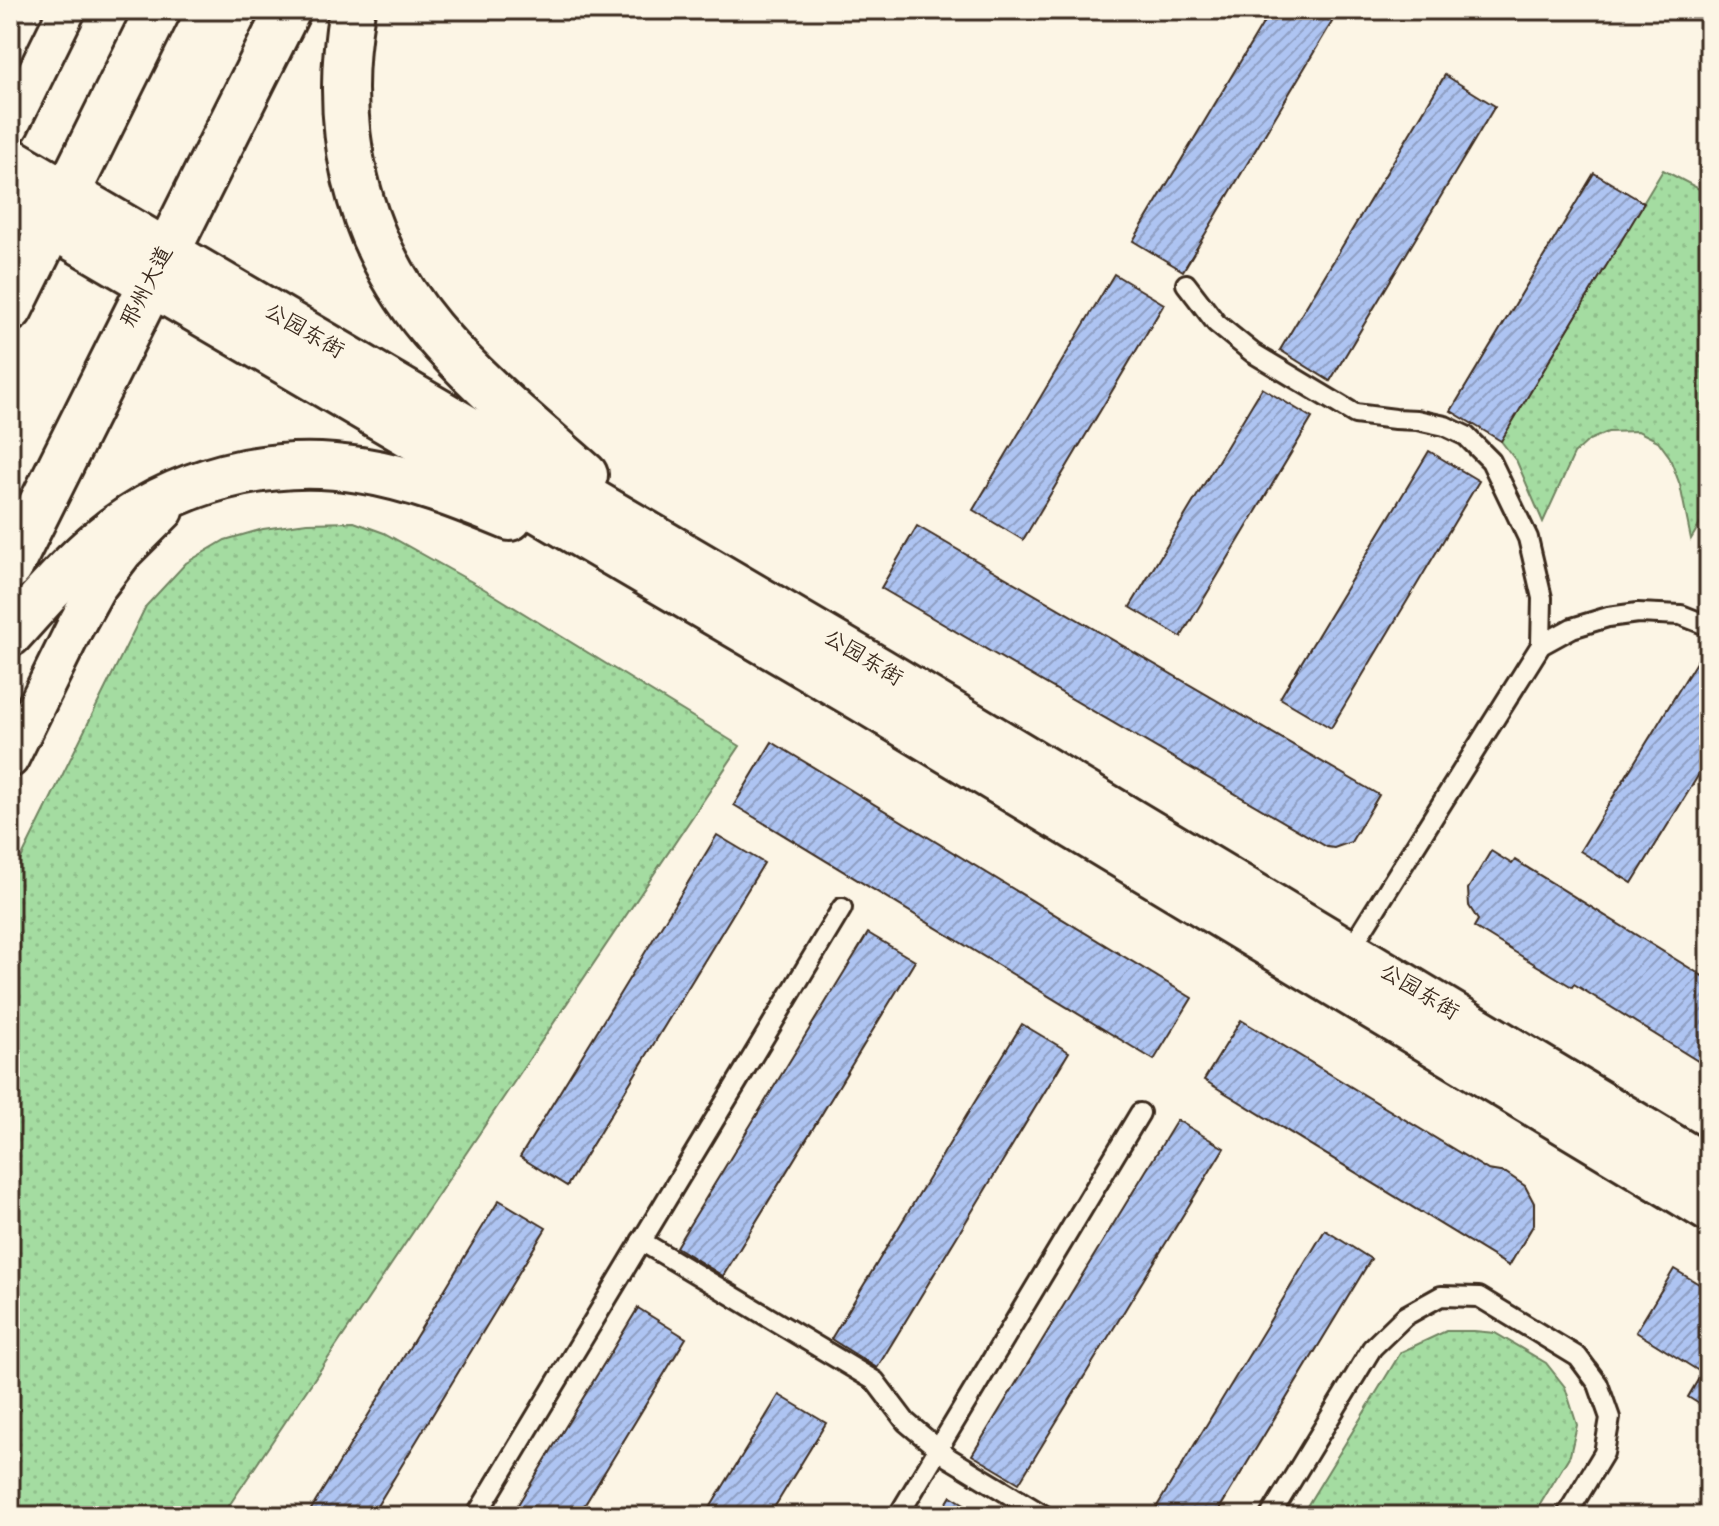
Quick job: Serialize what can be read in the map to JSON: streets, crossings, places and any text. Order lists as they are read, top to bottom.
{
  "streets": {
    "street": ["邢州大道", "公园东街"]
  },
  "crossings": [
    ["邢州大道", "公园东街"]
  ]
}
